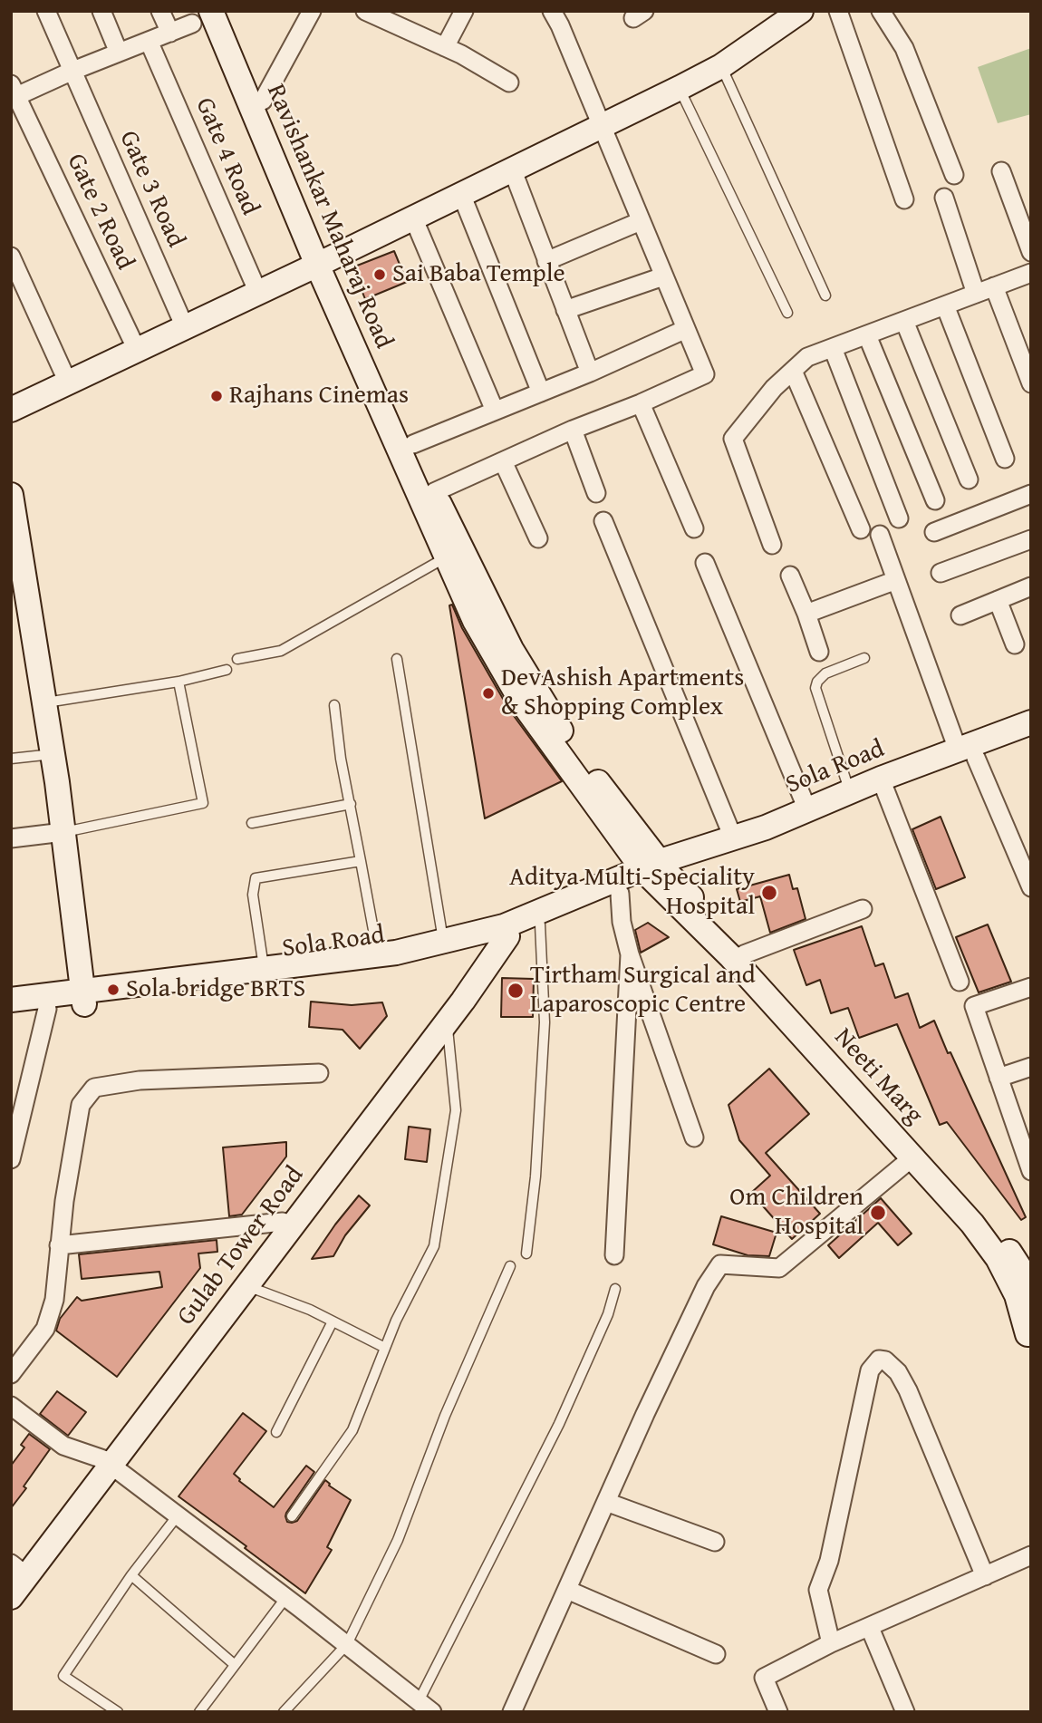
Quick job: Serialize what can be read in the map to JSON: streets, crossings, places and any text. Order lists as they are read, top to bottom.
{
  "streets": {
    "main road": [
      "Ravishankar Maharaj Road",
      "Sola Road",
      "Neeti Marg",
      "Gulab Tower Road"
    ],
    "street": ["Gate 4 Road", "Gate 3 Road", "Gate 2 Road"]
  },
  "crossings": [
    ["Ravishankar Maharaj Road", "Sola Road"],
    ["Ravishankar Maharaj Road", "Neeti Marg"],
    ["Sola Road", "Neeti Marg"],
    ["Sola Road", "Gulab Tower Road"]
  ],
  "places": [
    "Sai Baba Temple",
    "Rajhans Cinemas",
    "DevAshish Apartments & Shopping Complex",
    "Aditya Multi-Speciality Hospital",
    "Sola bridge BRTS",
    "Tirtham Surgical and Laparoscopic Centre",
    "Om Children Hospital"
  ]
}
